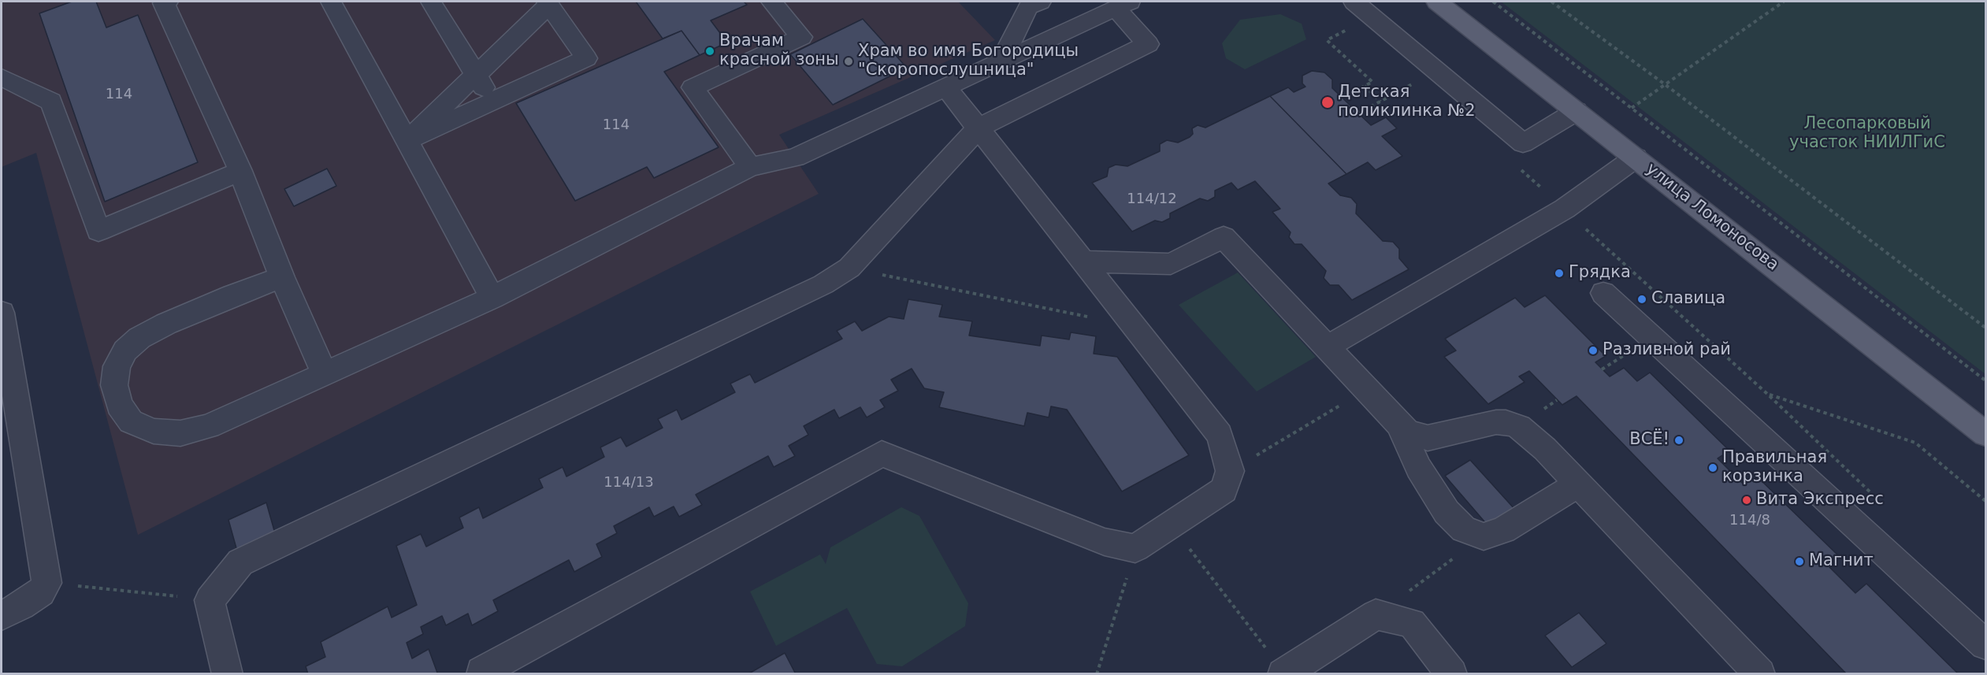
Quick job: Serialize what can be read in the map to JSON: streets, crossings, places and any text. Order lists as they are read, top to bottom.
{
  "streets": {
    "main road": ["улица Ломоносова"]
  },
  "parks": ["Лесопарковый участок НИИЛГиС"],
  "places": [
    "Врачам красной зоны",
    "Храм во имя Богородицы \"Скоропослушница\"",
    "Детская поликлинка №2",
    "Грядка",
    "Славица",
    "Разливной рай",
    "ВСЁ!",
    "Правильная корзинка",
    "Вита Экспресс",
    "Магнит"
  ],
  "house_numbers": [
    "114",
    "114",
    "114/12",
    "114/13",
    "114/8"
  ]
}
